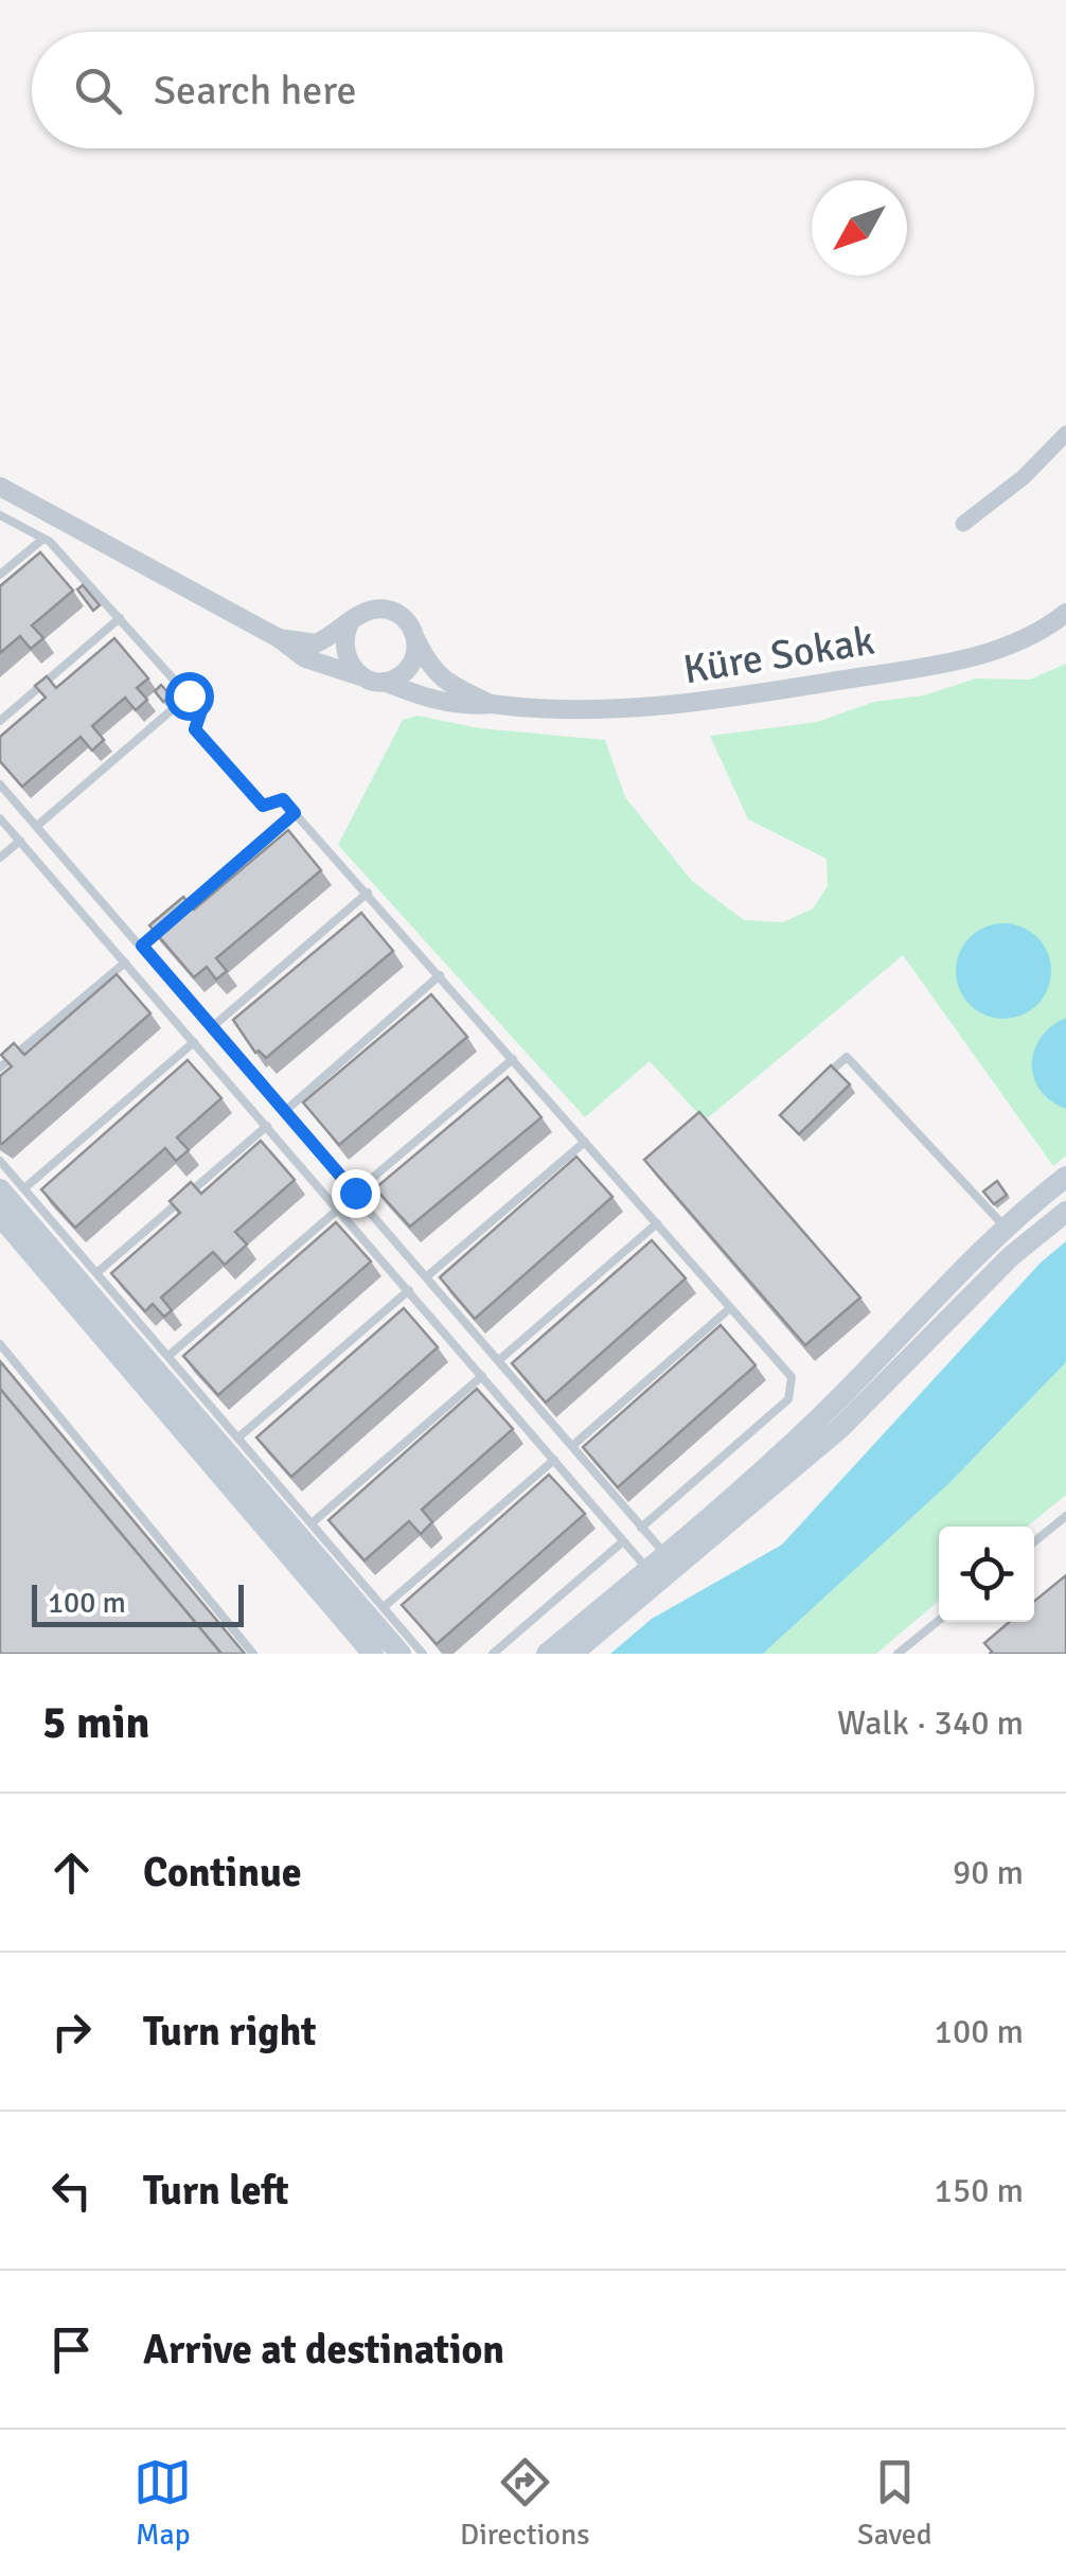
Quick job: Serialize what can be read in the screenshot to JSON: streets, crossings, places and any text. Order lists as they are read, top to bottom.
{
  "streets": {
    "street": ["Küre Sokak"]
  },
  "scale_bar": "100 m",
  "north": "bottom left",
  "page": {
    "search": "Search here",
    "scale": "100 m",
    "heading": ["5 min", "Walk · 340 m"],
    "list": [
      ["Continue", "90 m"],
      ["Turn right", "100 m"],
      ["Turn left", "150 m"],
      "Arrive at destination"
    ],
    "nav": ["Map", "Directions", "Saved"]
  }
}
